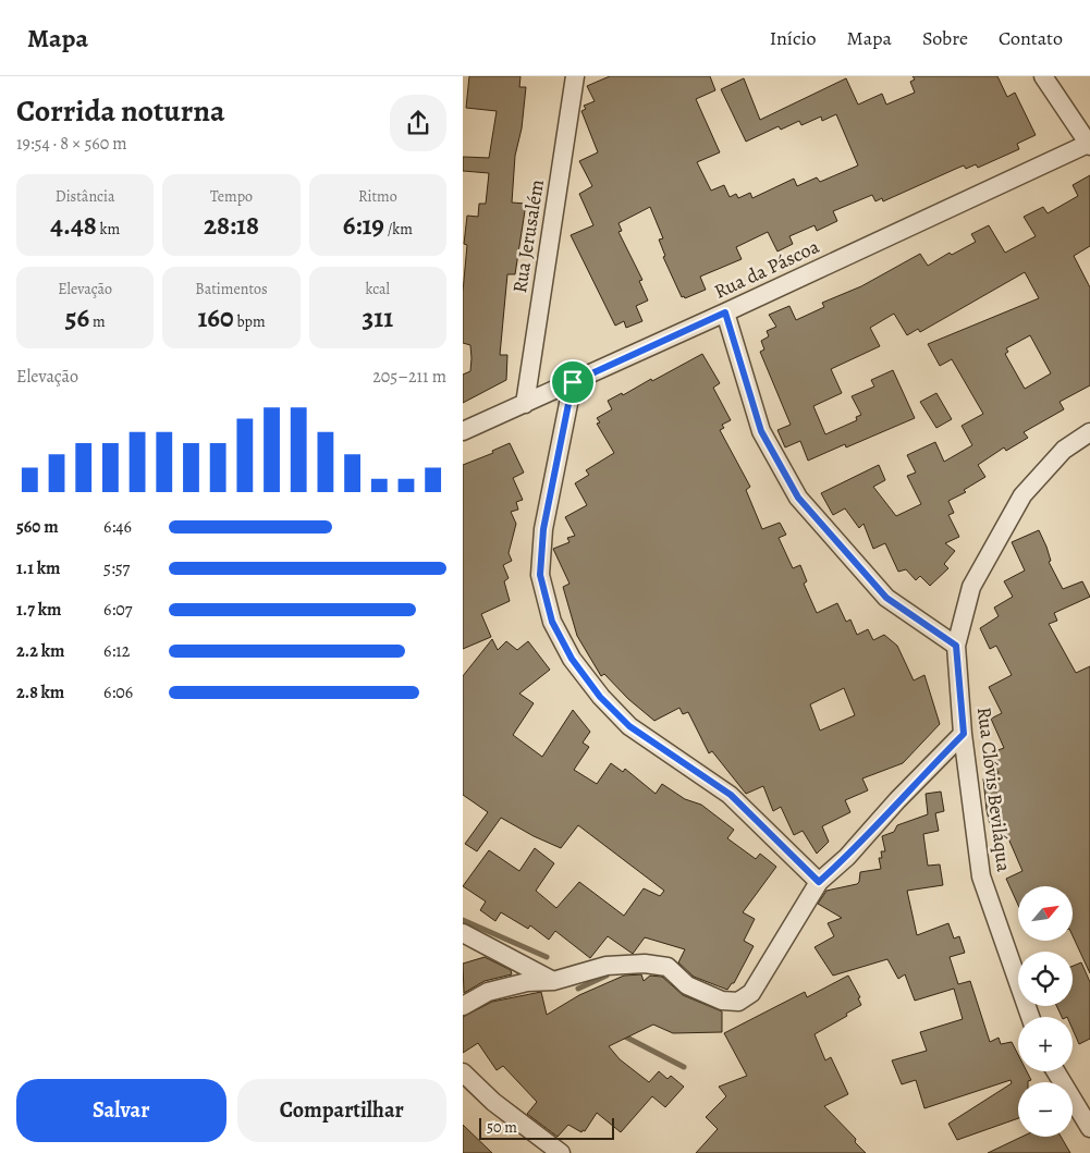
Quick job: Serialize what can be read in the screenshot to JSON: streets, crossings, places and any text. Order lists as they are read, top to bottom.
{
  "streets": {
    "street": ["Rua Jerusalém", "Rua da Páscoa", "Rua Clóvis Beviláqua"]
  },
  "crossings": [
    ["Rua Jerusalém", "Rua da Páscoa"]
  ],
  "scale_bar": "50 m",
  "north": "top right",
  "page": {
    "header": "Mapa",
    "nav": [
      "Início",
      "Mapa",
      "Sobre",
      "Contato"
    ],
    "heading": ["Corrida noturna", "19:54 · 8 × 560 m"],
    "stats": [
      ["Distância", "4.48 km"],
      ["Tempo", "28:18"],
      ["Ritmo", "6:19 /km"],
      ["Elevação", "56 m"],
      ["Batimentos", "160 bpm"],
      ["kcal", "311"]
    ],
    "chart": ["Elevação", "205–211 m"],
    "list": [
      {
        "name": "560 m",
        "note": "6:46"
      },
      {
        "name": "1.1 km",
        "note": "5:57"
      },
      {
        "name": "1.7 km",
        "note": "6:07"
      },
      {
        "name": "2.2 km",
        "note": "6:12"
      },
      {
        "name": "2.8 km",
        "note": "6:06"
      }
    ],
    "map_buttons": ["+", "−"],
    "buttons": ["Salvar", "Compartilhar"],
    "scale": "50 m"
  }
}
